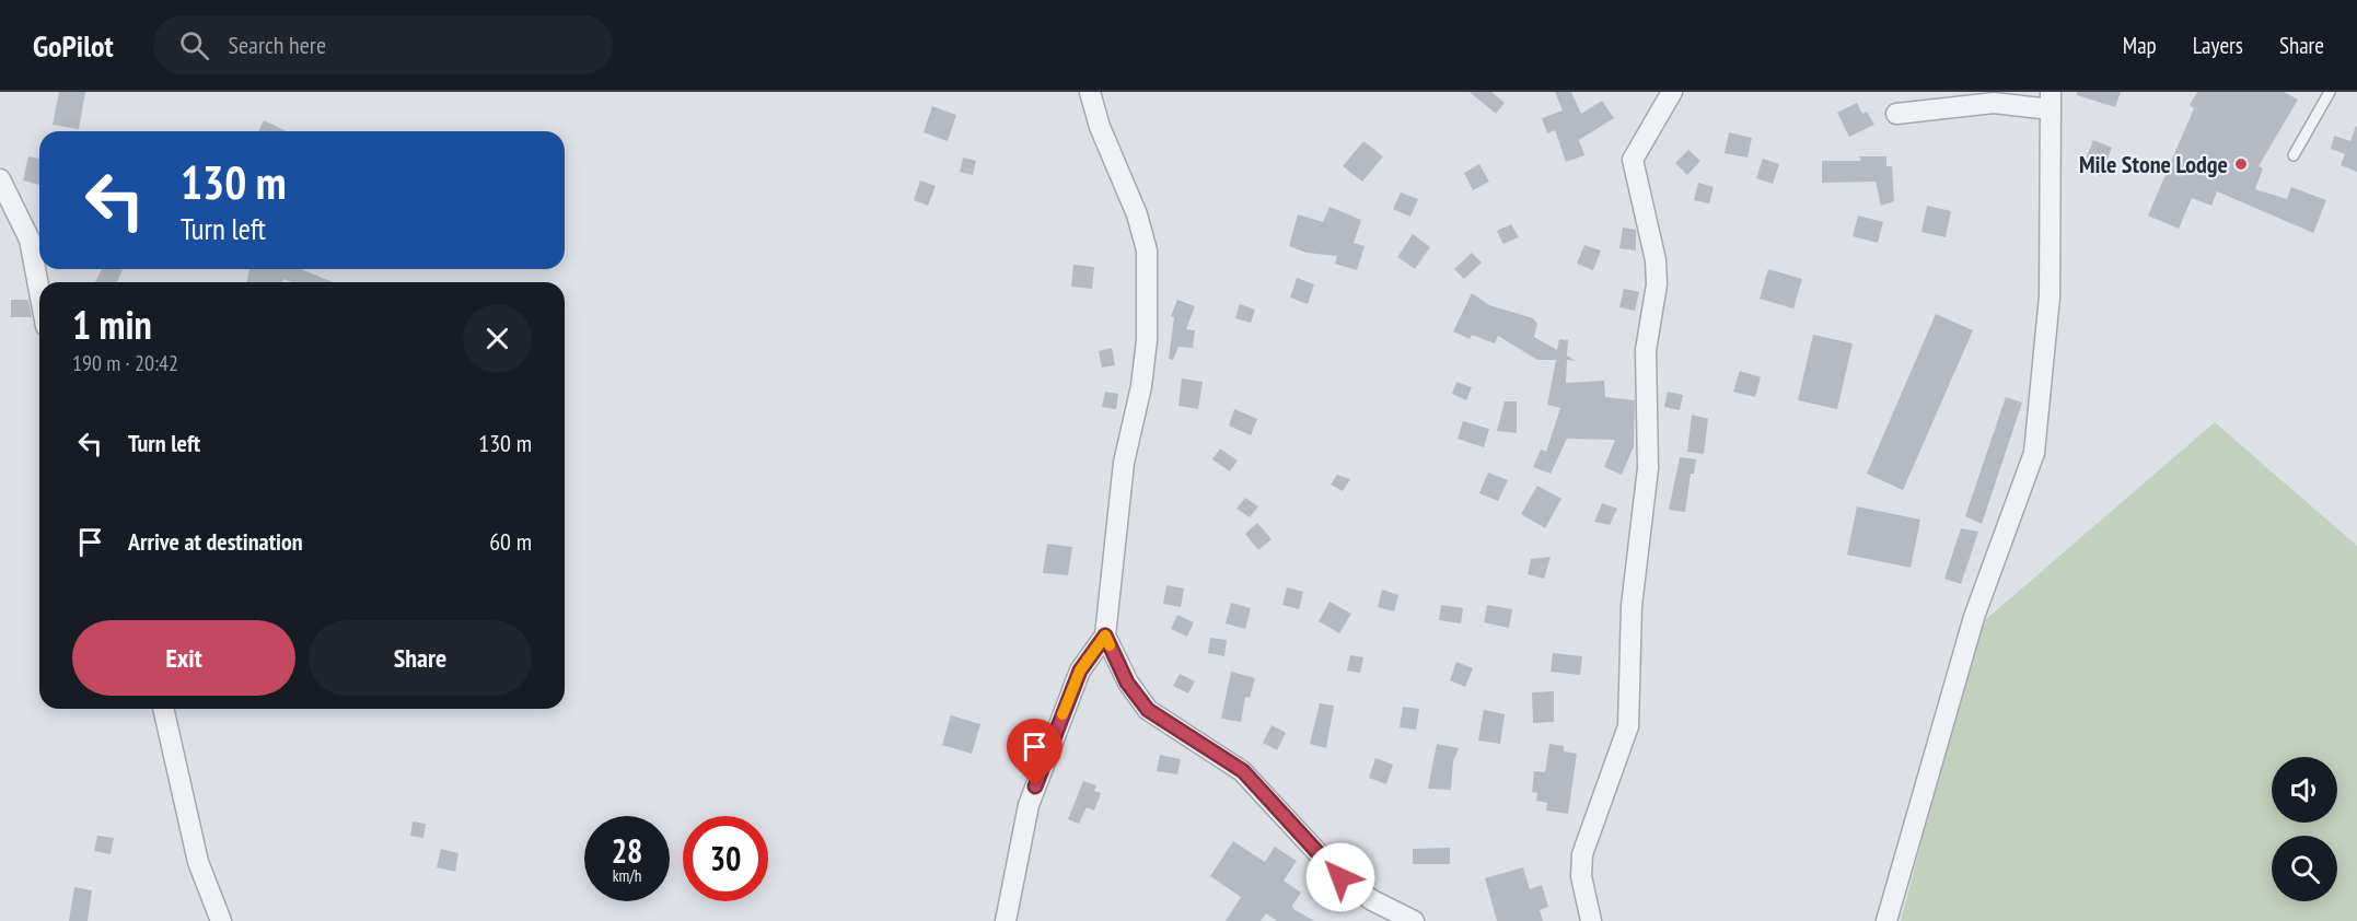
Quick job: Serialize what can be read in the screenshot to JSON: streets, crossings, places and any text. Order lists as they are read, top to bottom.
{
  "places": ["Mile Stone Lodge"],
  "page": {
    "header": "GoPilot",
    "search": "Search here",
    "nav": ["Map", "Layers", "Share"],
    "turn": ["130 m", "Turn left"],
    "heading": ["1 min", "190 m · 20:42"],
    "list": [
      {
        "name": "Turn left",
        "value": "130 m"
      },
      {
        "name": "Arrive at destination",
        "value": "60 m"
      }
    ],
    "buttons": ["Exit", "Share"],
    "speed": "28 km/h",
    "limit": "30"
  }
}
